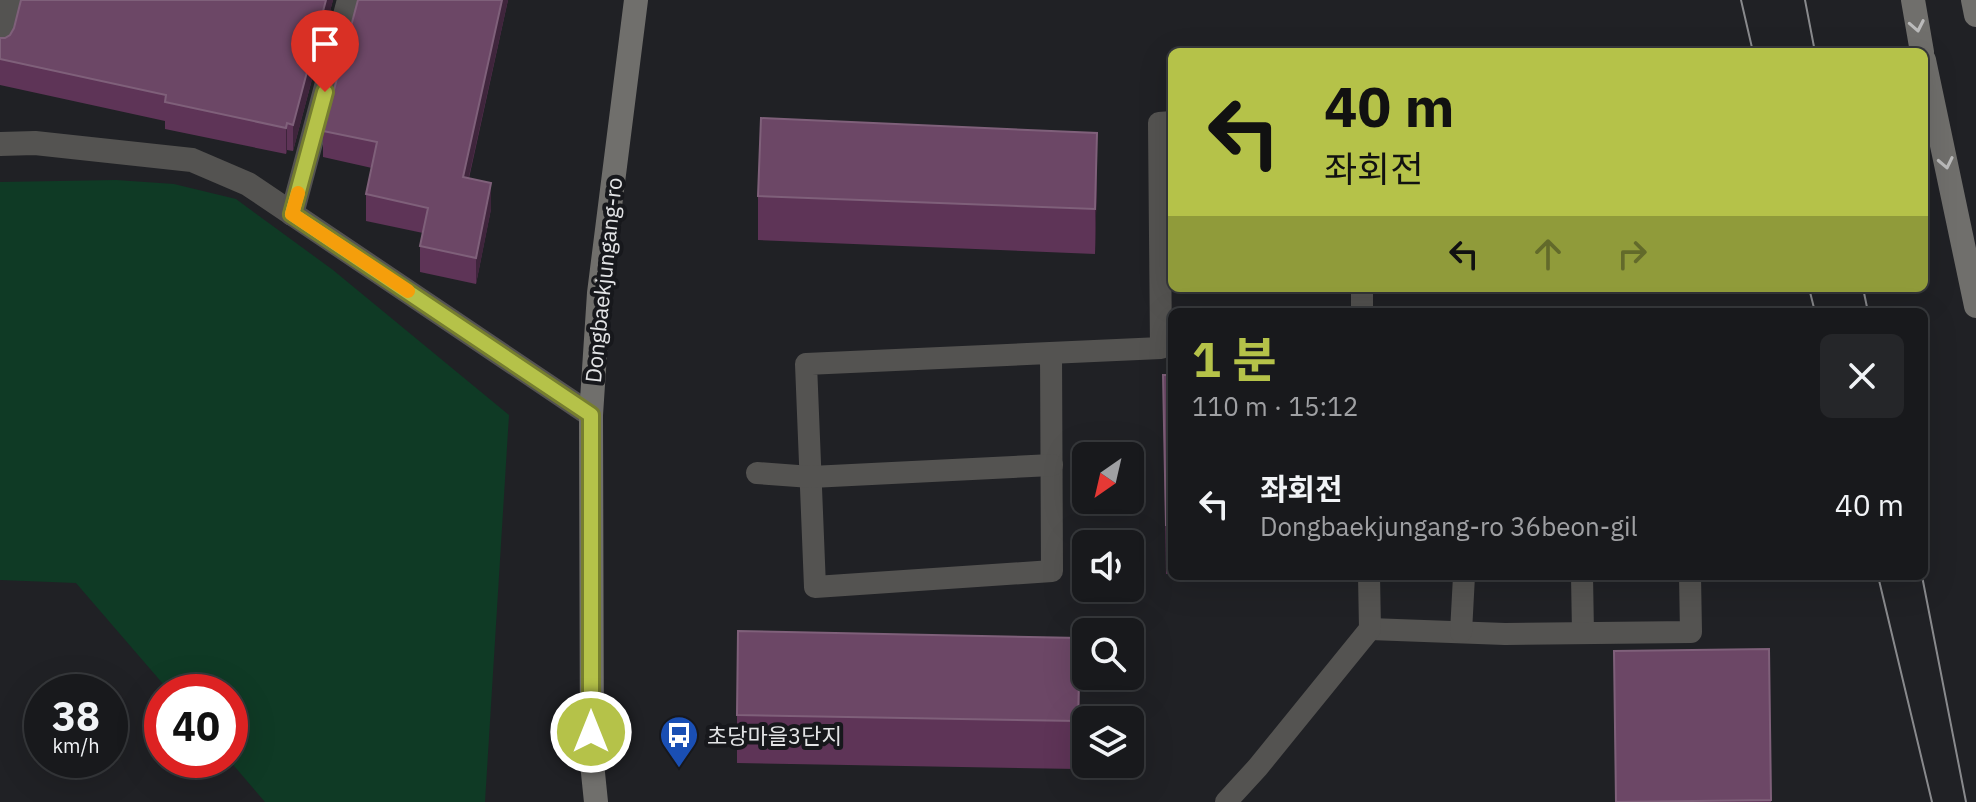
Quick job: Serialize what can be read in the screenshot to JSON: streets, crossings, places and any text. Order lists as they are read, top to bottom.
{
  "streets": {
    "street": ["Dongbaekjungang-ro"]
  },
  "places": {
    "bus stop": ["초당마을3단지"]
  },
  "north": "bottom left",
  "page": {
    "turn": ["40 m", "좌회전"],
    "heading": ["1 분", "110 m · 15:12"],
    "list": [
      {
        "name": "좌회전",
        "note": "Dongbaekjungang-ro 36beon-gil",
        "value": "40 m"
      }
    ],
    "speed": "38 km/h",
    "limit": "40"
  }
}
